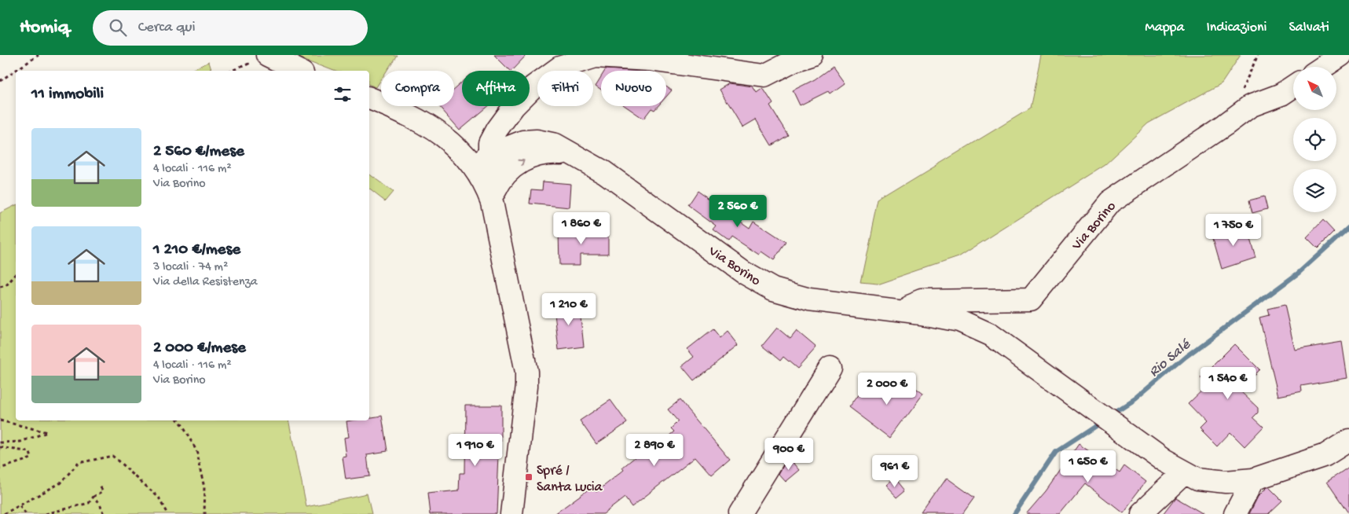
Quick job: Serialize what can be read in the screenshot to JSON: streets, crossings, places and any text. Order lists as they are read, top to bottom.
{
  "streets": {
    "street": ["Via Borino"]
  },
  "water": ["Rio Salé"],
  "places": {
    "transit": ["Spré / Santa Lucia"]
  },
  "north": "top left",
  "page": {
    "header": "Homiq",
    "search": "Cerca qui",
    "nav": ["Mappa", "Indicazioni", "Salvati"],
    "chip": [
      "Compra",
      "Affitta",
      "Filtri",
      "Nuovo"
    ],
    "heading": "11 immobili",
    "list": [
      {
        "name": "2 560 €/mese",
        "note": "4 locali · 116 m² · Via Borino"
      },
      {
        "name": "1 210 €/mese",
        "note": "3 locali · 74 m² · Via della Resistenza"
      },
      {
        "name": "2 000 €/mese",
        "note": "4 locali · 116 m² · Via Borino"
      }
    ],
    "price": [
      "2 560 €",
      "1 860 €",
      "1 750 €",
      "1 210 €",
      "1 540 €",
      "2 000 €",
      "1 910 €",
      "2 890 €",
      "900 €",
      "1 650 €",
      "961 €"
    ]
  }
}
